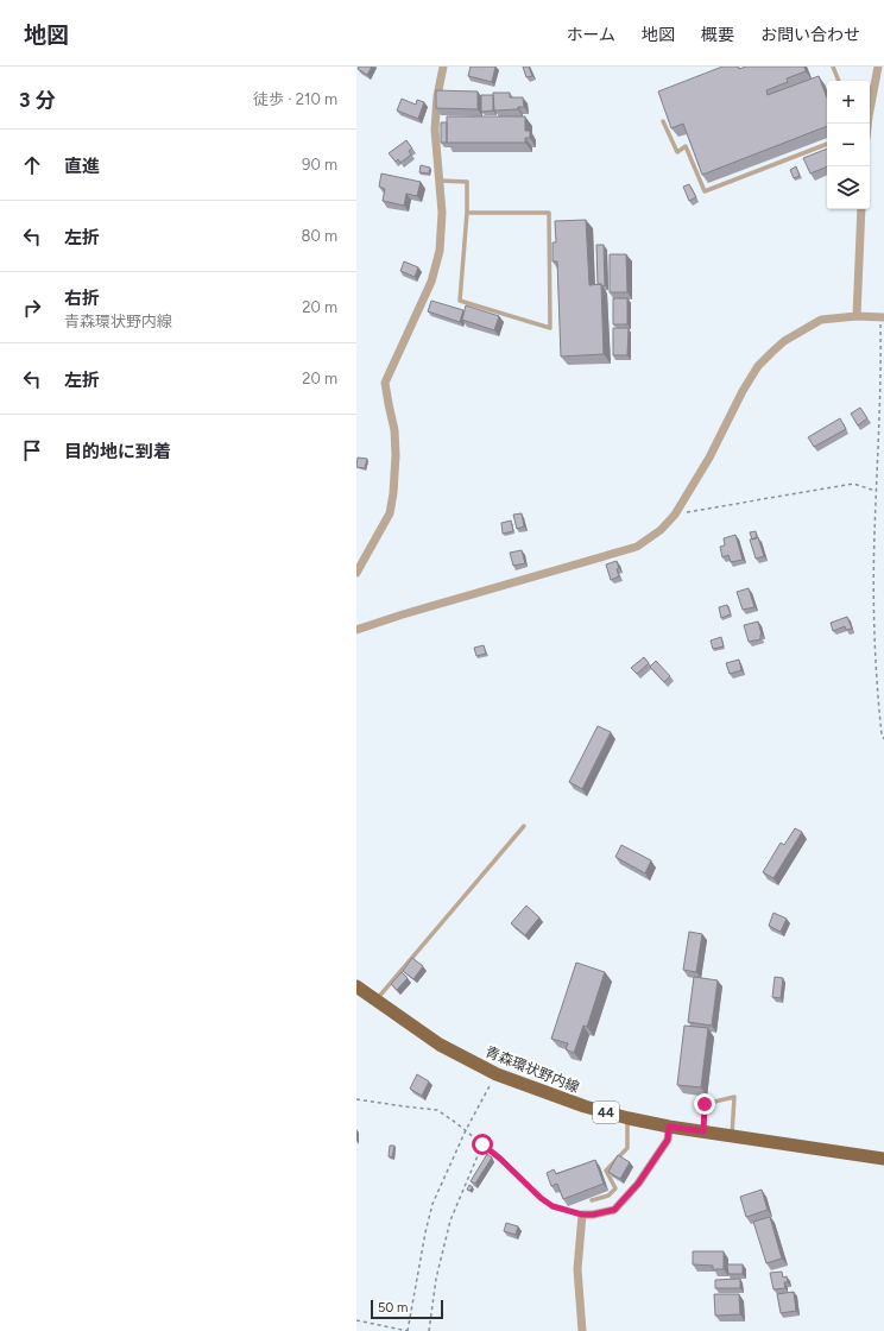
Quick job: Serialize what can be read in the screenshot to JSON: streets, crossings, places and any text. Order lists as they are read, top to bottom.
{
  "streets": {
    "main road": ["青森環状野内線", "44"]
  },
  "scale_bar": "50 m",
  "page": {
    "header": "地図",
    "nav": [
      "ホーム",
      "地図",
      "概要",
      "お問い合わせ"
    ],
    "heading": ["3 分", "徒歩 · 210 m"],
    "map_buttons": ["+", "−"],
    "list": [
      ["直進", "90 m"],
      ["左折", "80 m"],
      ["右折", "青森環状野内線", "20 m"],
      ["左折", "20 m"],
      "目的地に到着"
    ],
    "scale": "50 m"
  }
}
